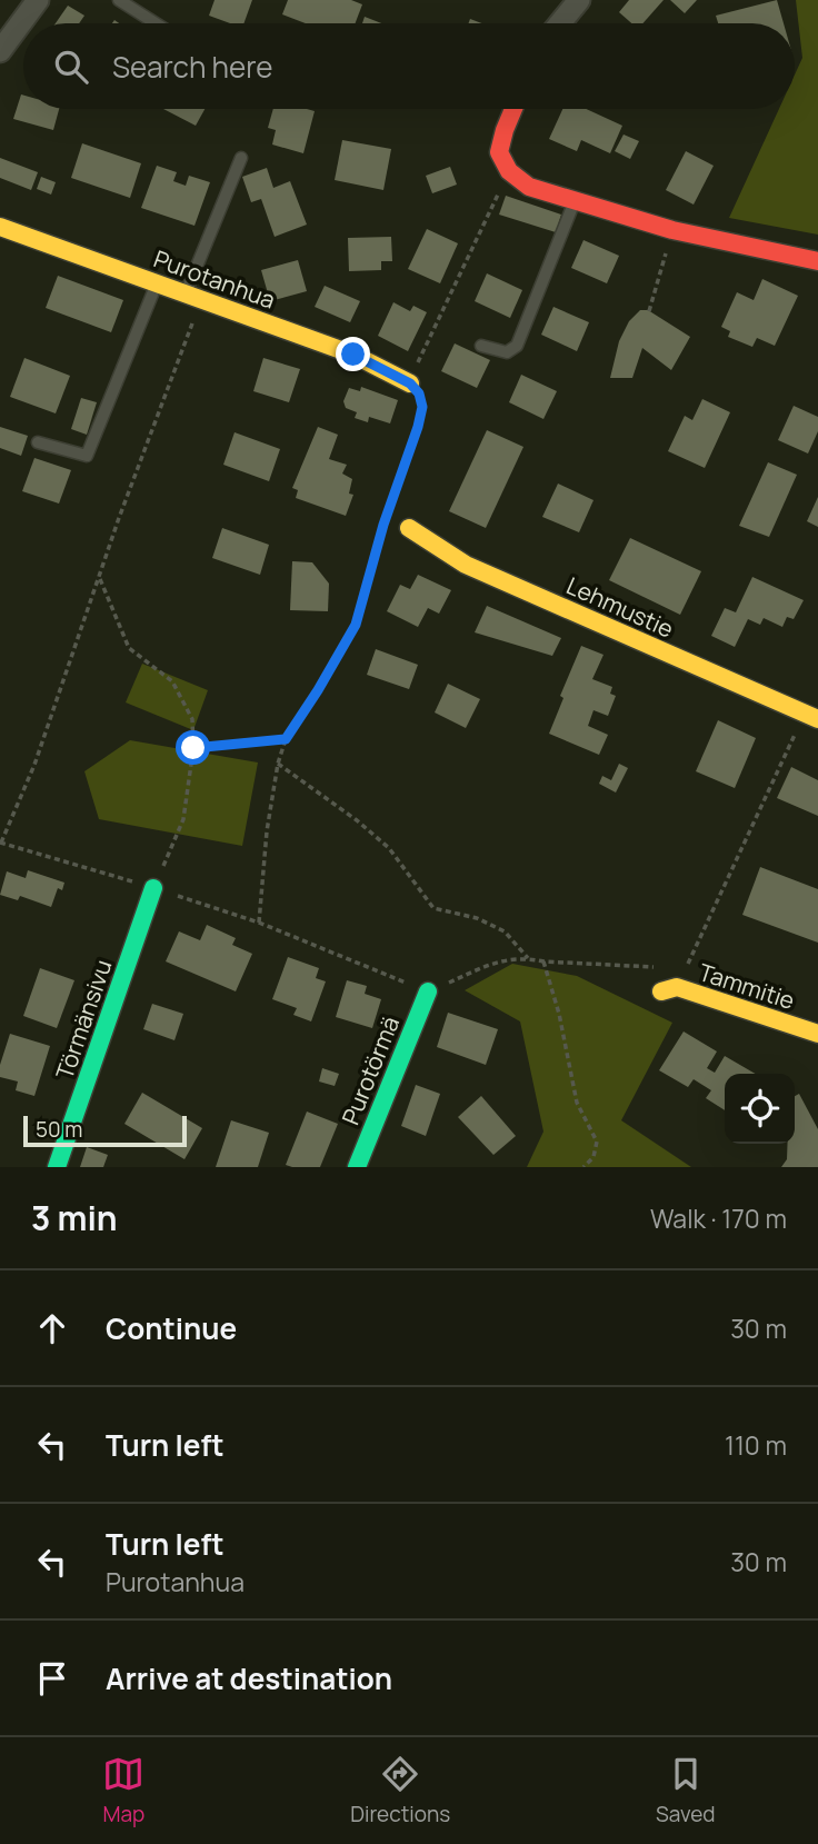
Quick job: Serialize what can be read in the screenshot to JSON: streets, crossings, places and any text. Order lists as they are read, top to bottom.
{
  "streets": {
    "street": [
      "Purotanhua",
      "Lehmustie",
      "Tammitie",
      "Törmänsivu",
      "Purotörmä"
    ]
  },
  "scale_bar": "50 m",
  "page": {
    "search": "Search here",
    "scale": "50 m",
    "heading": ["3 min", "Walk · 170 m"],
    "list": [
      ["Continue", "30 m"],
      ["Turn left", "110 m"],
      ["Turn left", "Purotanhua", "30 m"],
      "Arrive at destination"
    ],
    "nav": ["Map", "Directions", "Saved"]
  }
}
